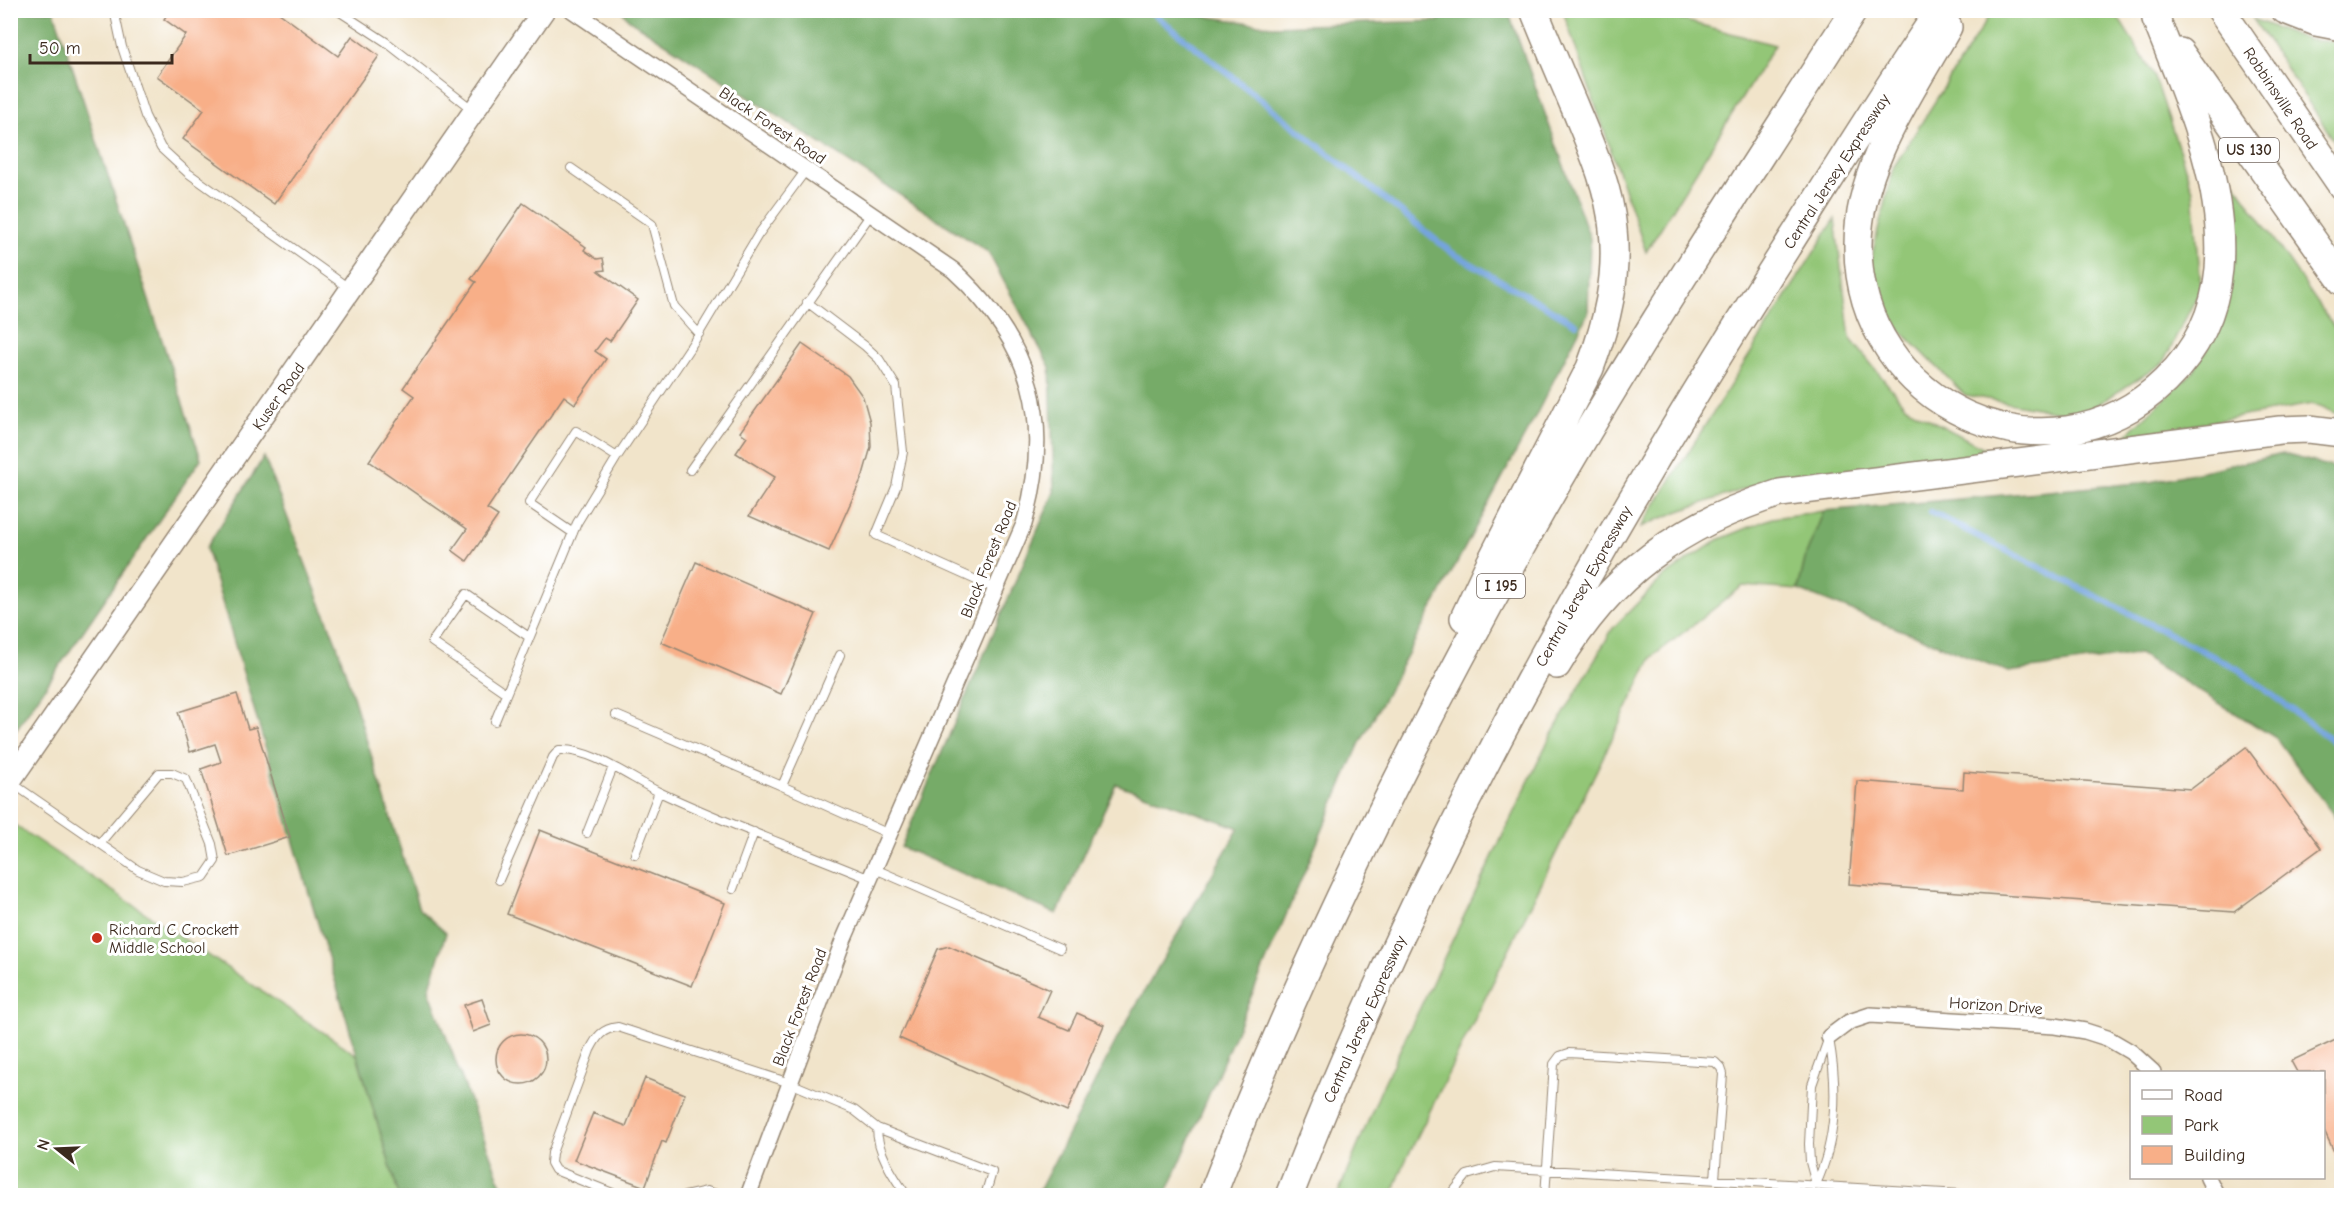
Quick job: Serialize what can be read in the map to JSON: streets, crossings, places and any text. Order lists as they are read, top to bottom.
{
  "streets": {
    "highway": [
      "Robbinsville Road",
      "US 130",
      "Central Jersey Expressway",
      "I 195"
    ],
    "street": ["Black Forest Road", "Kuser Road", "Horizon Drive"]
  },
  "places": ["Richard C Crockett Middle School"],
  "legend": ["Road", "Park", "Building"],
  "scale_bar": "50 m",
  "north": "left"
}
